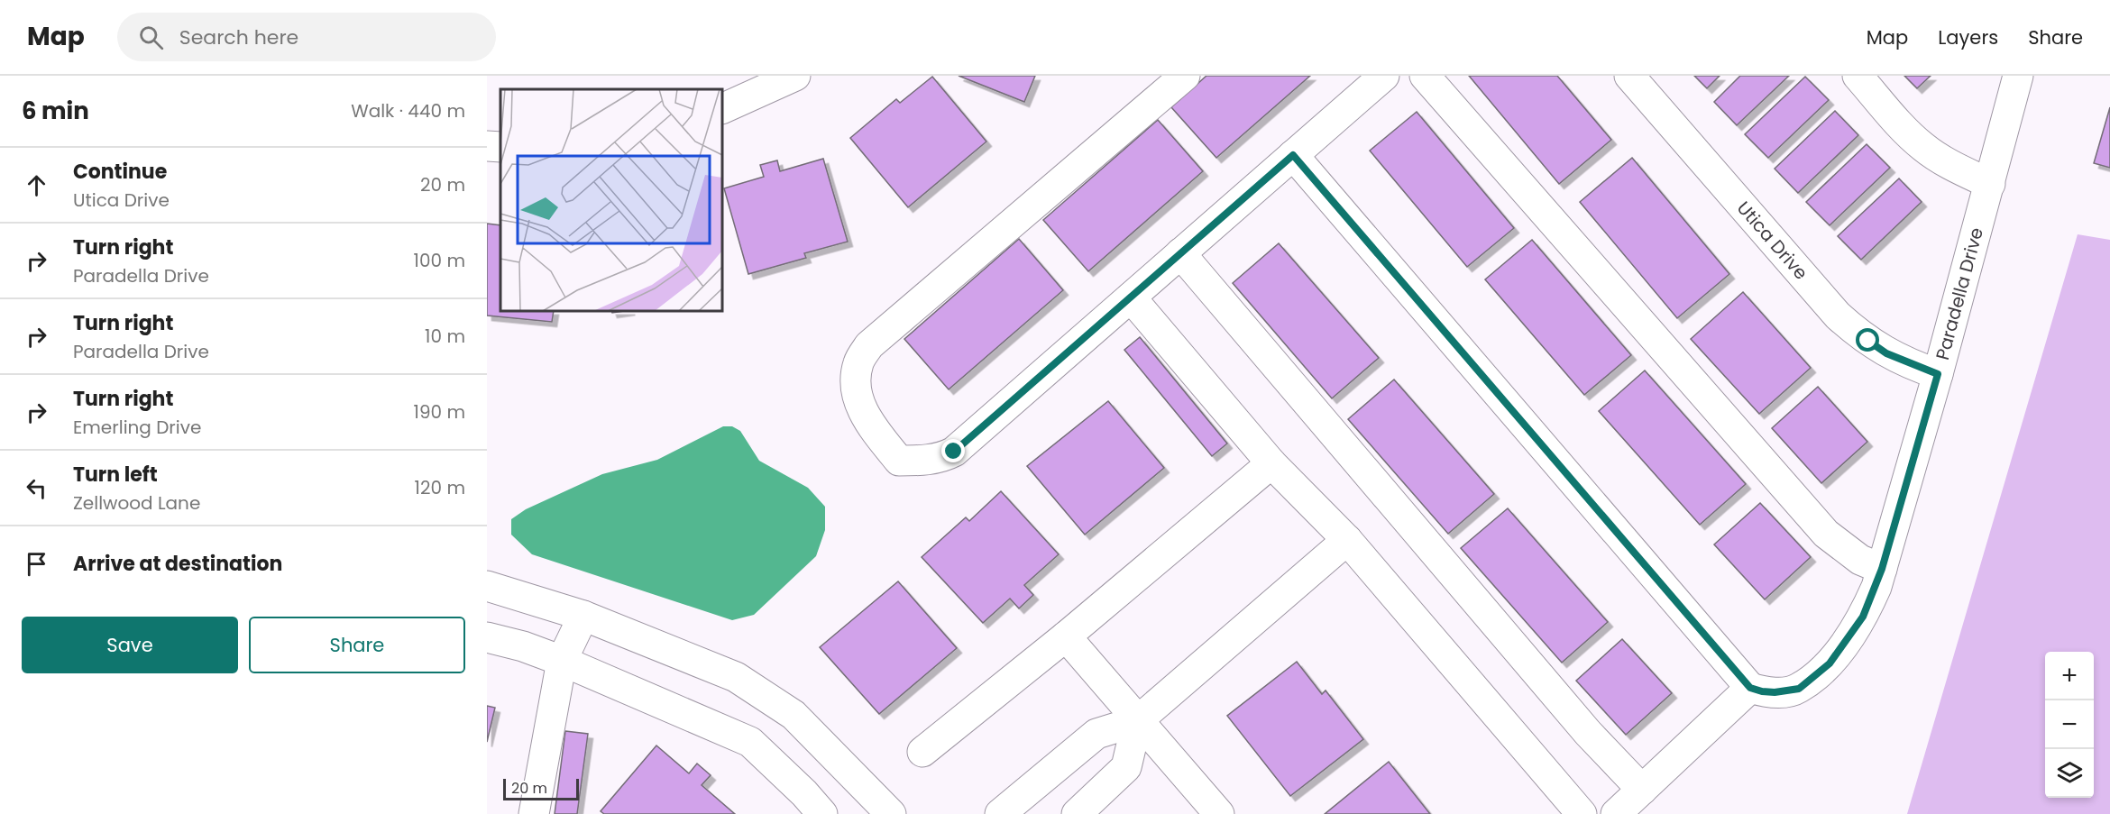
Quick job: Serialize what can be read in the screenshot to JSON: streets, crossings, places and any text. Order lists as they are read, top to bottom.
{
  "streets": {
    "street": ["Utica Drive", "Paradella Drive"]
  },
  "crossings": [
    ["Utica Drive", "Paradella Drive"]
  ],
  "scale_bar": "20 m",
  "page": {
    "header": "Map",
    "search": "Search here",
    "nav": ["Map", "Layers", "Share"],
    "heading": ["6 min", "Walk · 440 m"],
    "list": [
      ["Continue", "Utica Drive", "20 m"],
      ["Turn right", "Paradella Drive", "100 m"],
      ["Turn right", "Paradella Drive", "10 m"],
      ["Turn right", "Emerling Drive", "190 m"],
      ["Turn left", "Zellwood Lane", "120 m"],
      "Arrive at destination"
    ],
    "buttons": ["Save", "Share"],
    "map_buttons": ["+", "−"],
    "scale": "20 m"
  }
}
